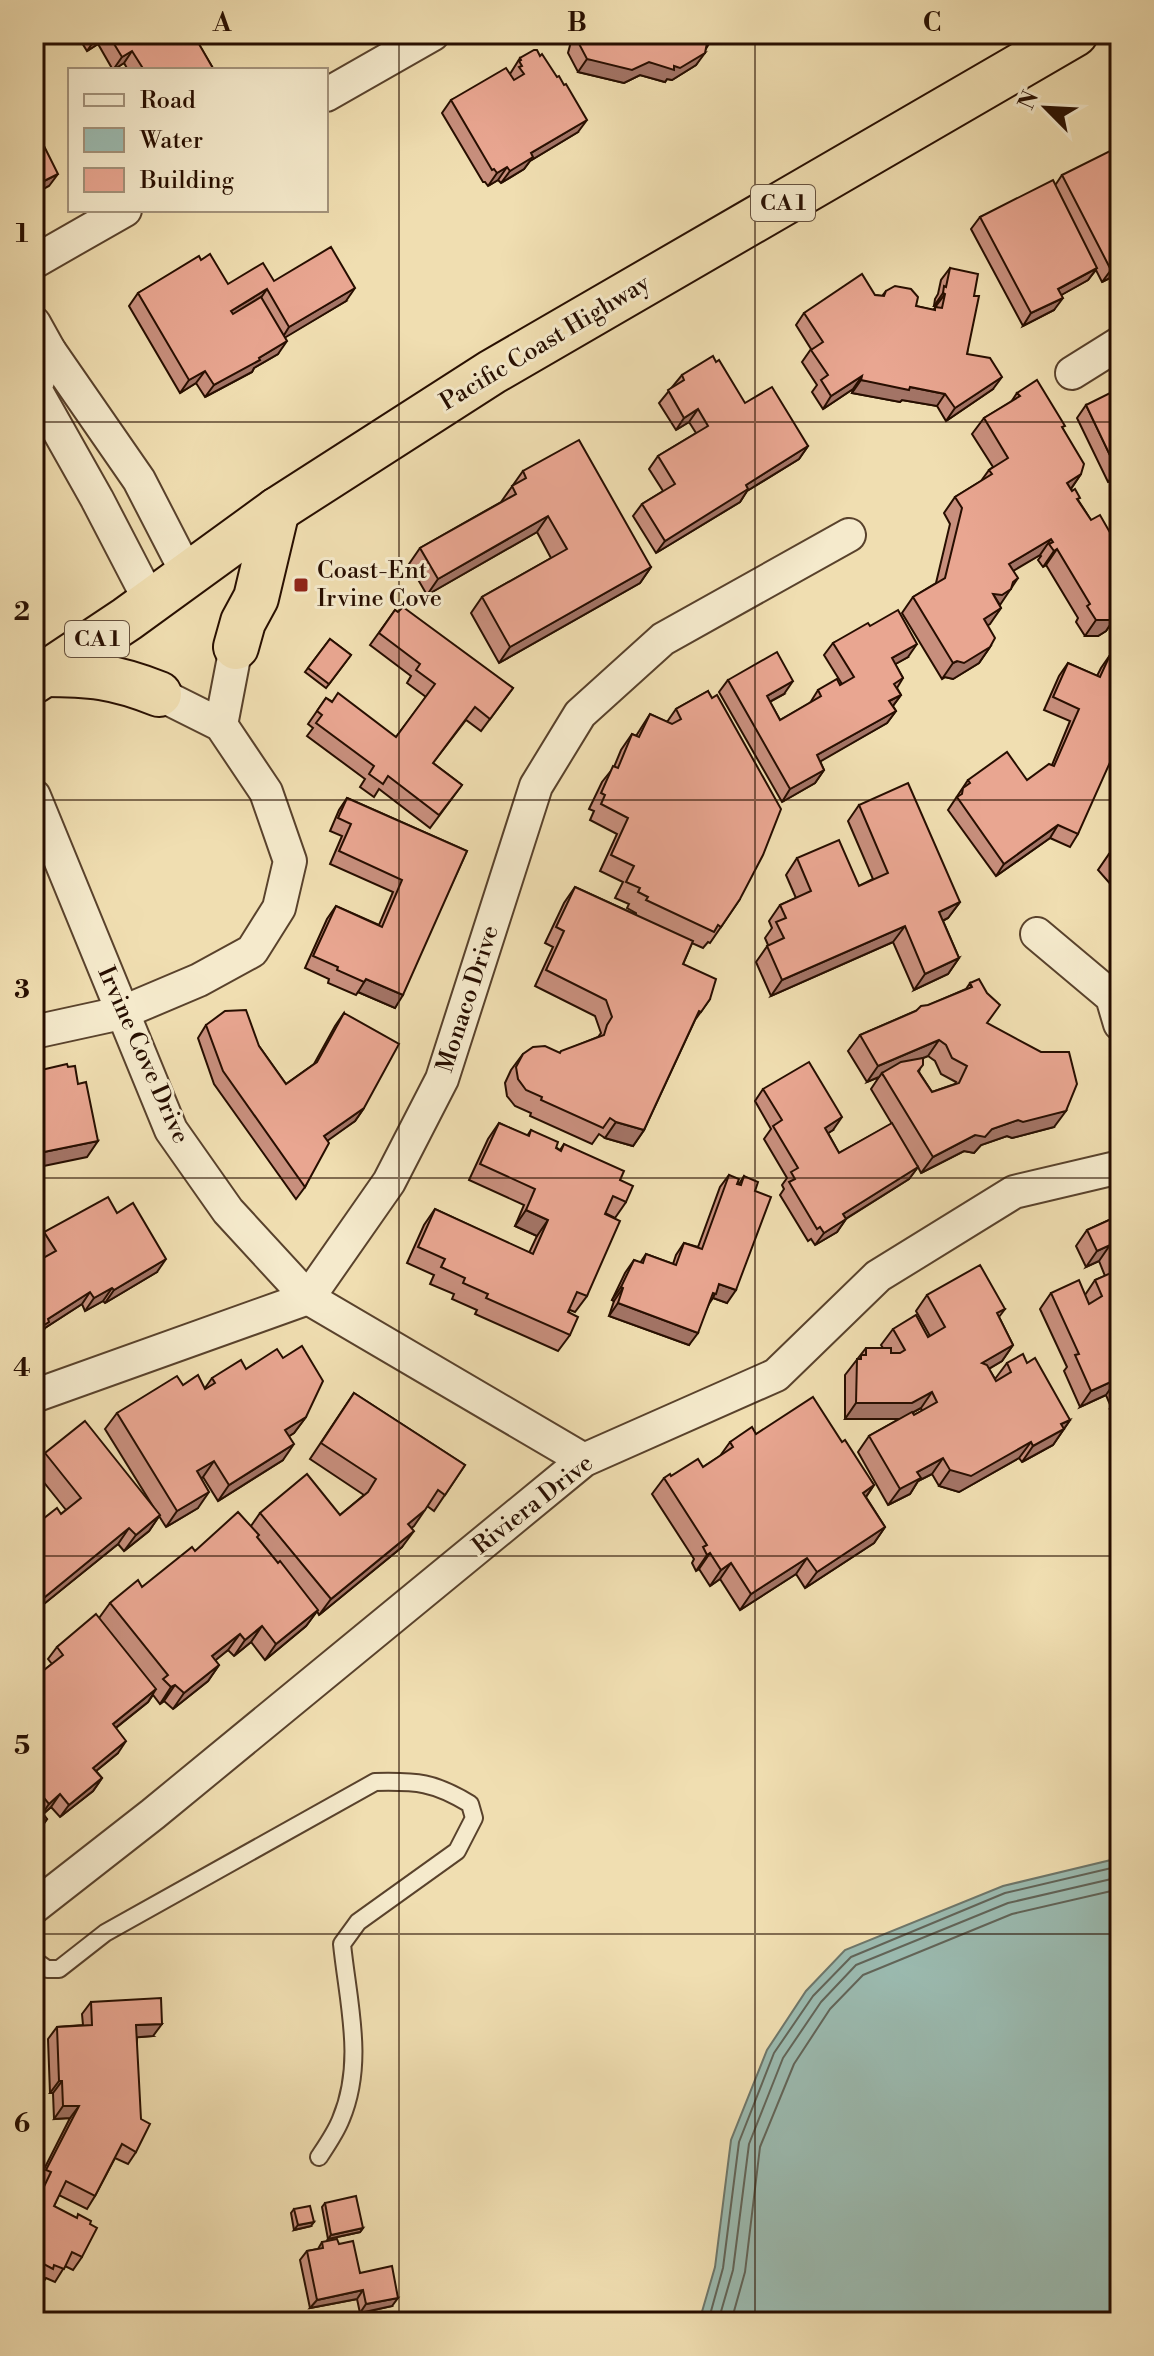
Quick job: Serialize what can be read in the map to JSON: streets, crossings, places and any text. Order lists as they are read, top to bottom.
{
  "streets": {
    "highway": ["CA 1", "Pacific Coast Highway"],
    "street": ["Monaco Drive", "Irvine Cove Drive", "Riviera Drive"]
  },
  "crossings": [
    ["CA 1", "Pacific Coast Highway"],
    ["Monaco Drive", "Irvine Cove Drive"],
    ["Irvine Cove Drive", "Riviera Drive"]
  ],
  "places": {
    "transit": ["Coast-Ent Irvine Cove"]
  },
  "legend": ["Road", "Water", "Building"],
  "north": "top left",
  "grid": {
    "columns": ["A", "B", "C"],
    "rows": [
      "1",
      "2",
      "3",
      "4",
      "5",
      "6"
    ]
  }
}
